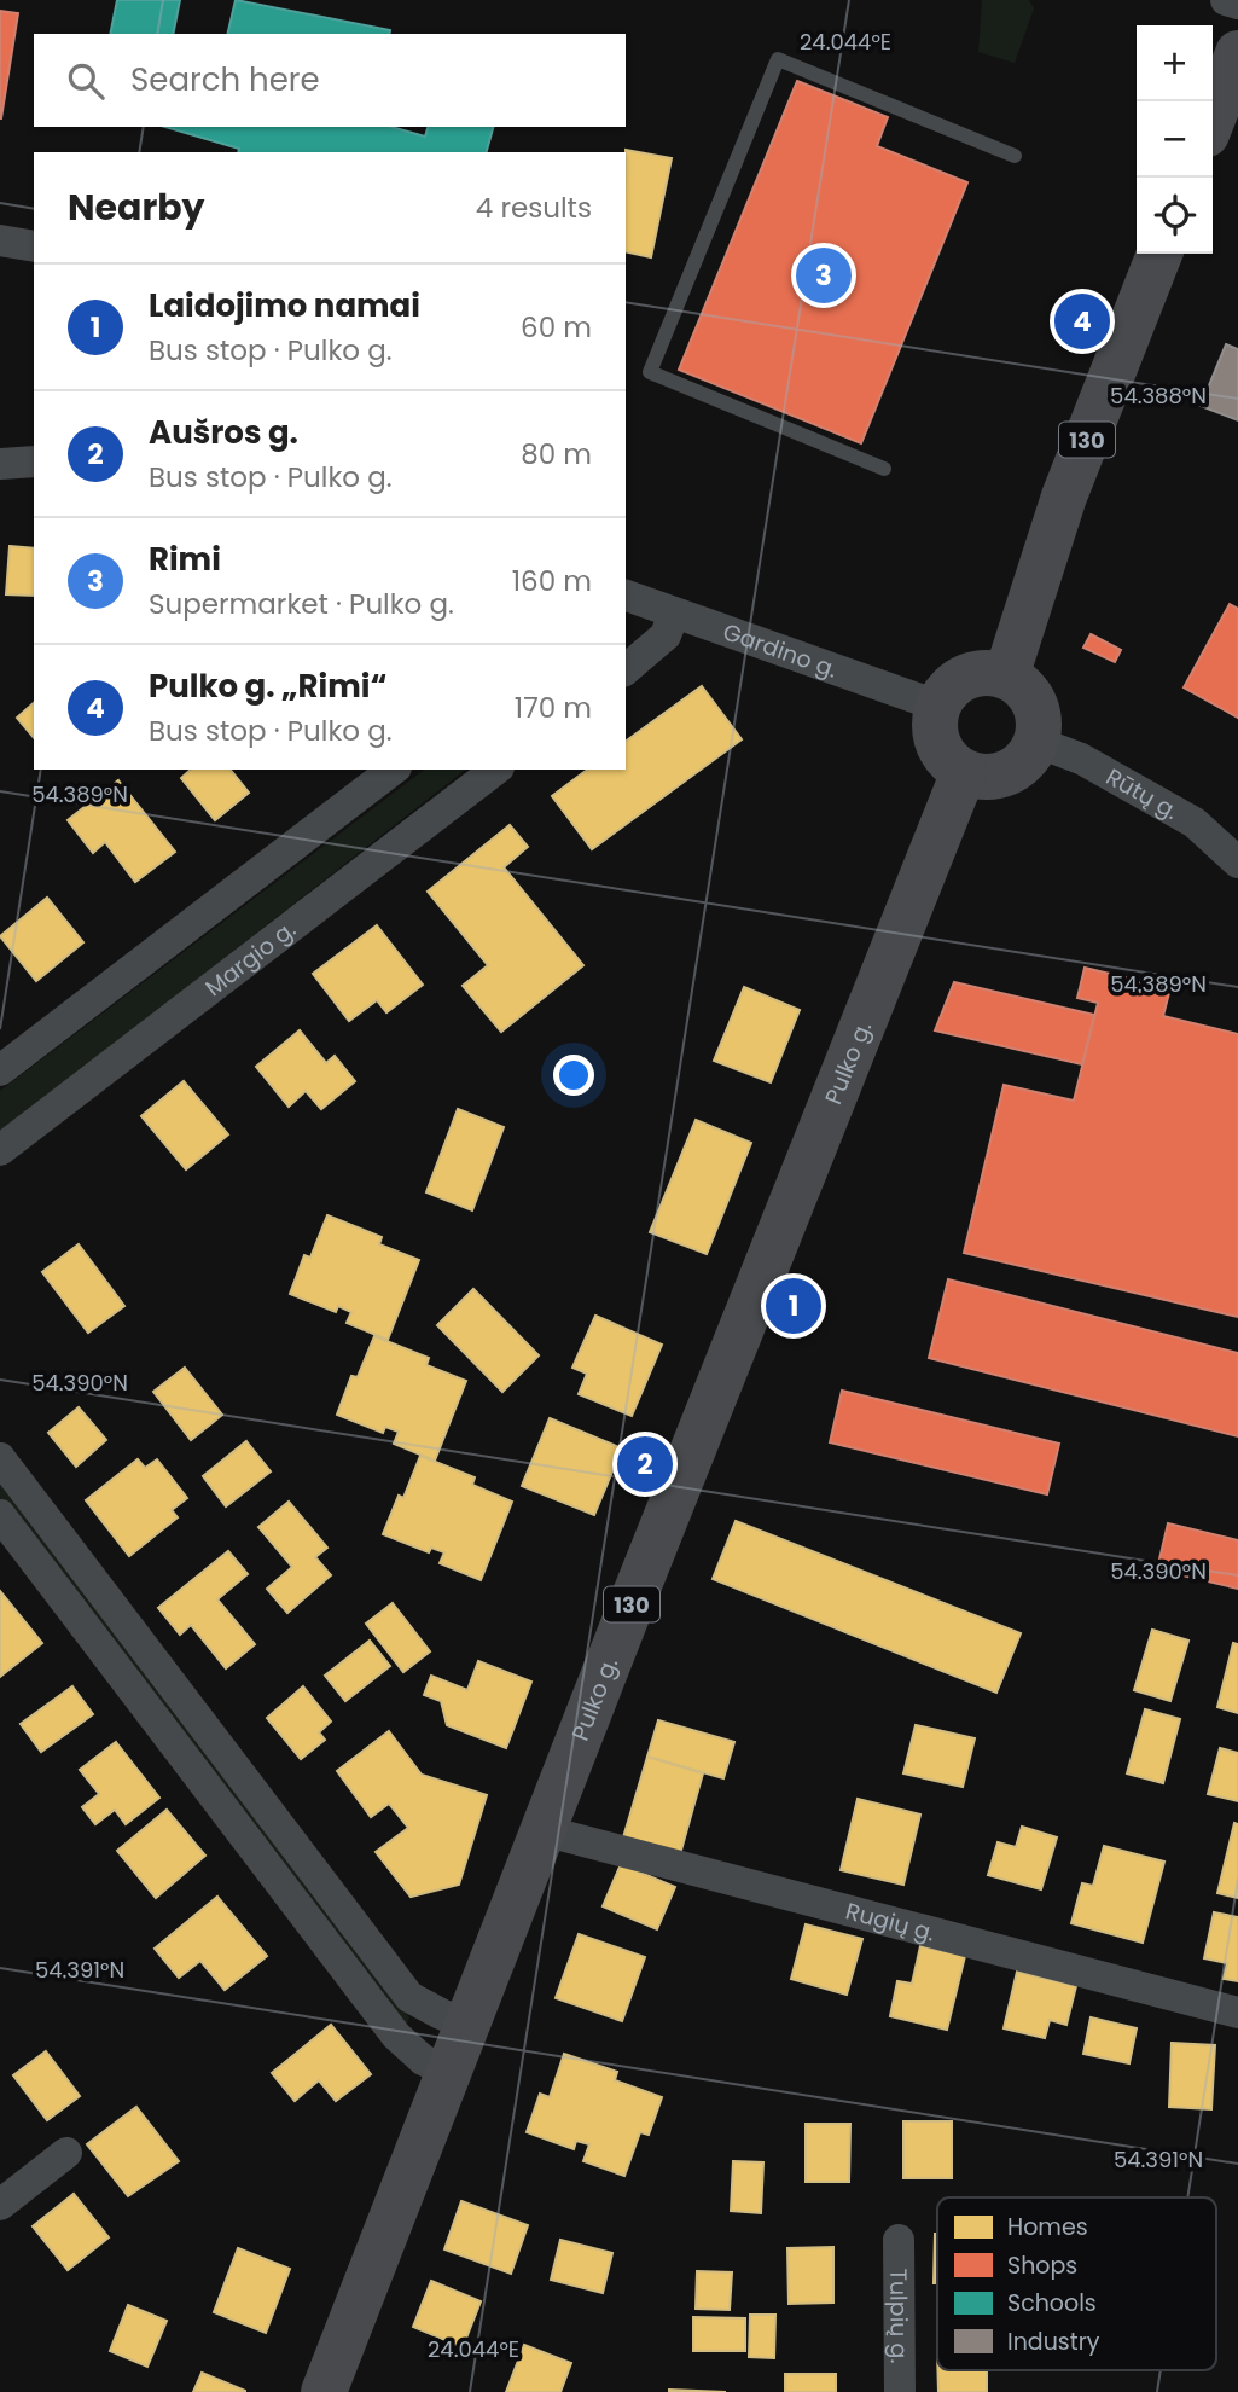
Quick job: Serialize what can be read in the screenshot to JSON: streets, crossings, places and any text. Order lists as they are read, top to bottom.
{
  "streets": {
    "main road": ["130", "Pulko g."],
    "street": [
      "Gardino g.",
      "Rūtų g.",
      "Margio g.",
      "Rugių g.",
      "Tulpių g."
    ]
  },
  "crossings": [
    ["130", "Gardino g."],
    ["130", "Rūtų g."],
    ["130", "Pulko g."],
    ["Gardino g.", "Rūtų g."],
    ["Gardino g.", "Pulko g."],
    ["Rūtų g.", "Pulko g."],
    ["Pulko g.", "Rugių g."]
  ],
  "legend": [
    "Homes",
    "Shops",
    "Schools",
    "Industry"
  ],
  "page": {
    "map_buttons": ["+", "−"],
    "search": "Search here",
    "heading": ["Nearby", "4 results"],
    "pins": [
      "3",
      "4",
      "1",
      "2"
    ],
    "list": [
      {
        "mark": "1",
        "name": "Laidojimo namai",
        "note": "Bus stop · Pulko g.",
        "value": "60 m"
      },
      {
        "mark": "2",
        "name": "Aušros g.",
        "note": "Bus stop · Pulko g.",
        "value": "80 m"
      },
      {
        "mark": "3",
        "name": "Rimi",
        "note": "Supermarket · Pulko g.",
        "value": "160 m"
      },
      {
        "mark": "4",
        "name": "Pulko g. „Rimi“",
        "note": "Bus stop · Pulko g.",
        "value": "170 m"
      }
    ]
  },
  "coordinates": [
    "24.044°E",
    "54.388°N",
    "54.389°N",
    "54.390°N",
    "54.391°N"
  ]
}
